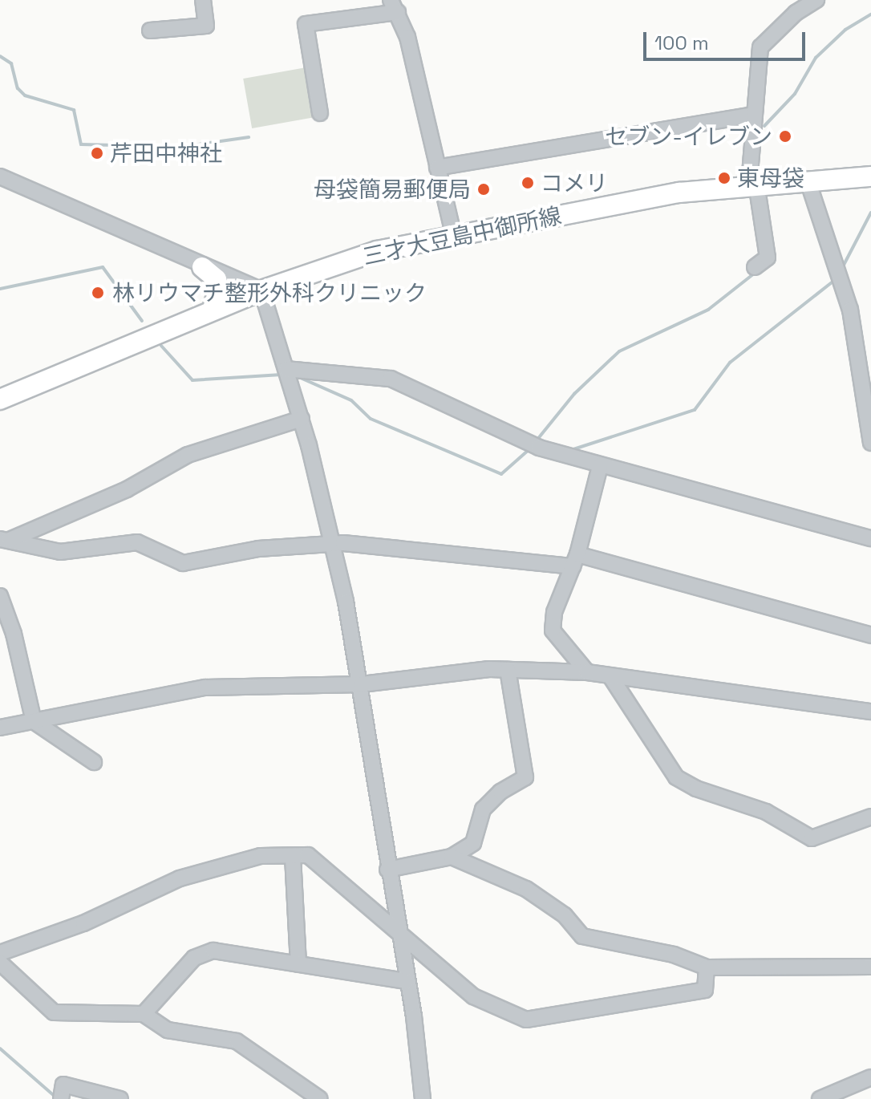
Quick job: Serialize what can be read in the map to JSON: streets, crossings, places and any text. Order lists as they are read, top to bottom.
{
  "streets": {
    "main road": ["三才大豆島中御所線"]
  },
  "places": [
    "セブン-イレブン",
    "芹田中神社",
    "東母袋",
    "コメリ",
    "母袋簡易郵便局",
    "林リウマチ整形外科クリニック"
  ],
  "scale_bar": "100 m"
}
